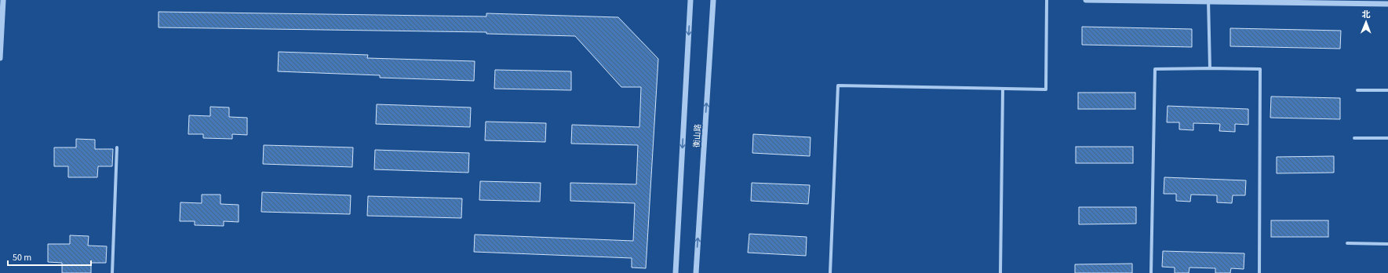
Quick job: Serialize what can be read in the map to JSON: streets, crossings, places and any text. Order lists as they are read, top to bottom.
{
  "streets": {
    "street": ["衡山路"]
  },
  "scale_bar": "50 m",
  "north": "top"
}
